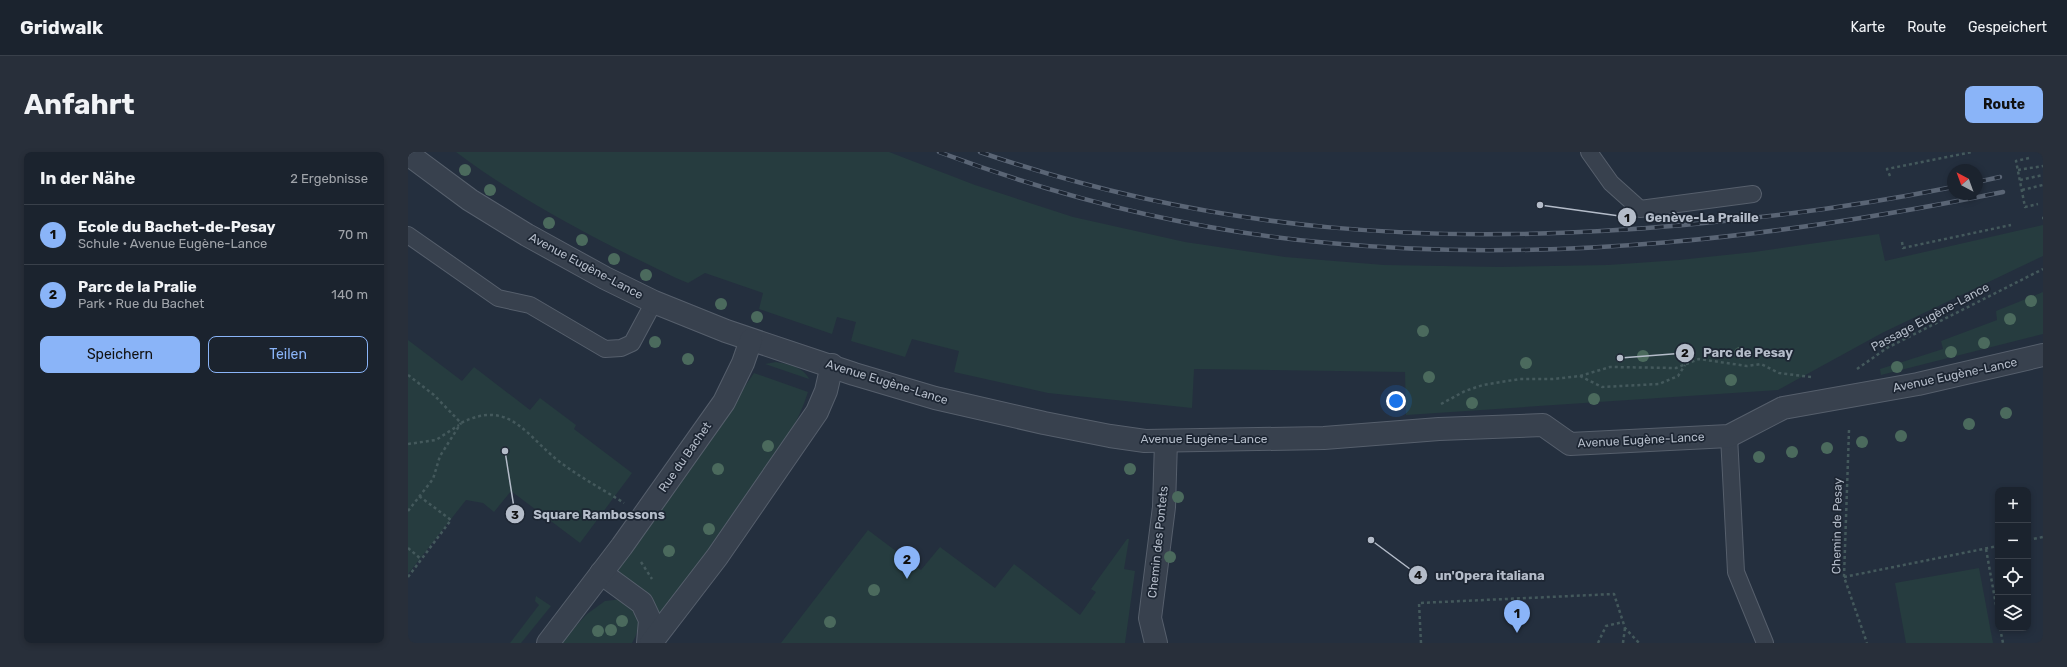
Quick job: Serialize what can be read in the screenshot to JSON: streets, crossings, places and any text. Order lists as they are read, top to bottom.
{
  "streets": {
    "street": ["Avenue Eugène-Lance", "Rue du Bachet", "Chemin des Pontets"],
    "path": ["Passage Eugène-Lance", "Chemin de Pesay"]
  },
  "crossings": [
    ["Avenue Eugène-Lance", "Rue du Bachet"],
    ["Avenue Eugène-Lance", "Chemin des Pontets"]
  ],
  "places": [
    "Genève-La Praille",
    "Parc de Pesay",
    "Square Rambossons",
    "un'Opera italiana"
  ],
  "north": "top left",
  "page": {
    "header": "Gridwalk",
    "nav": ["Karte", "Route", "Gespeichert"],
    "buttons": [
      "Route",
      ["Speichern", "Teilen"]
    ],
    "title": "Anfahrt",
    "heading": ["In der Nähe", "2 Ergebnisse"],
    "list": [
      {
        "mark": "1",
        "name": "Ecole du Bachet-de-Pesay",
        "note": "Schule · Avenue Eugène-Lance",
        "value": "70 m"
      },
      {
        "mark": "2",
        "name": "Parc de la Pralie",
        "note": "Park · Rue du Bachet",
        "value": "140 m"
      }
    ],
    "map_buttons": ["+", "−"],
    "pins": ["2", "1"]
  }
}
